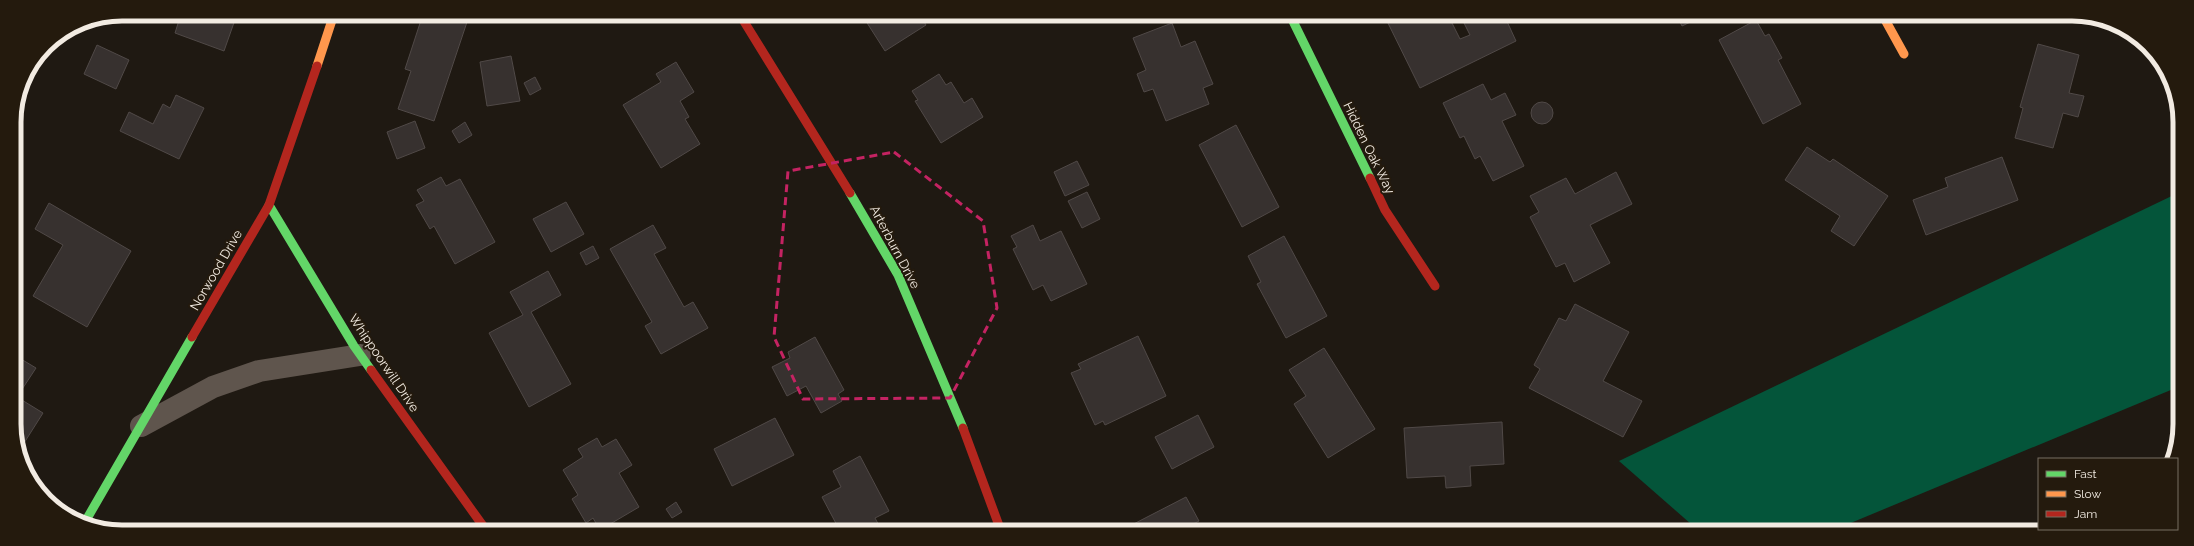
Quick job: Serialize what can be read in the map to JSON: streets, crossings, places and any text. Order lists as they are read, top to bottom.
{
  "streets": {
    "street": [
      "Hidden Oak Way",
      "Arterburn Drive",
      "Norwood Drive",
      "Whippoorwill Drive"
    ]
  },
  "crossings": [
    ["Norwood Drive", "Whippoorwill Drive"]
  ],
  "legend": ["Fast", "Slow", "Jam"]
}
